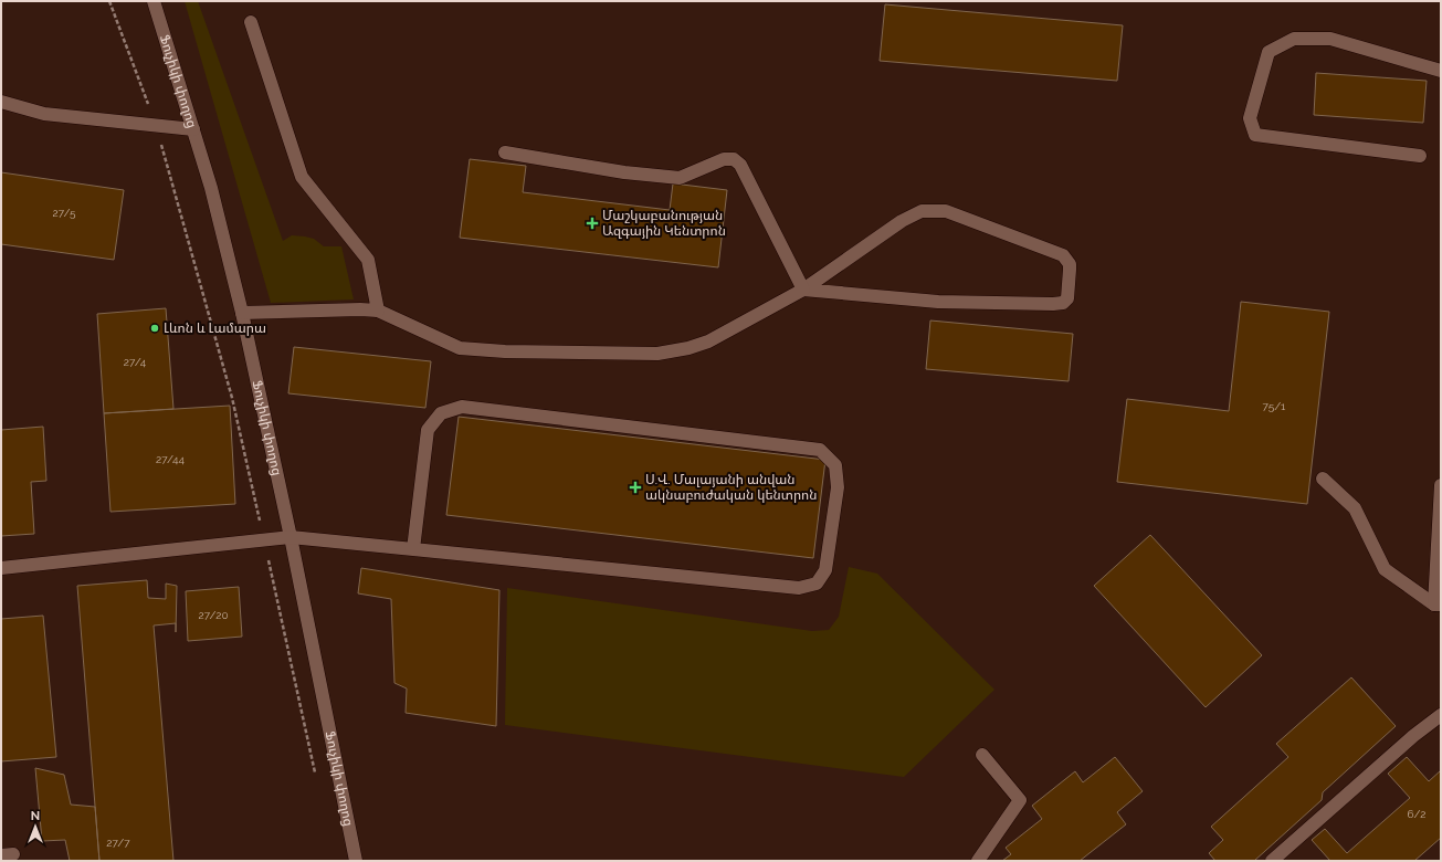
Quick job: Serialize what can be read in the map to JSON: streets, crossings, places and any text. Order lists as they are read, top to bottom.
{
  "streets": {
    "street": ["Ֆուչիկի փողոց"]
  },
  "places": {
    "health": ["Մաշկաբանության Ազգային Կենտրոն", "Ս.Վ. Մալայանի անվան ակնաբուժական կենտրոն"],
    "other": ["Լևոն և Լամարա"]
  },
  "house_numbers": [
    "27/5",
    "27/4",
    "75/1",
    "27/44",
    "27/20",
    "6/2",
    "27/7"
  ],
  "north": "top"
}
